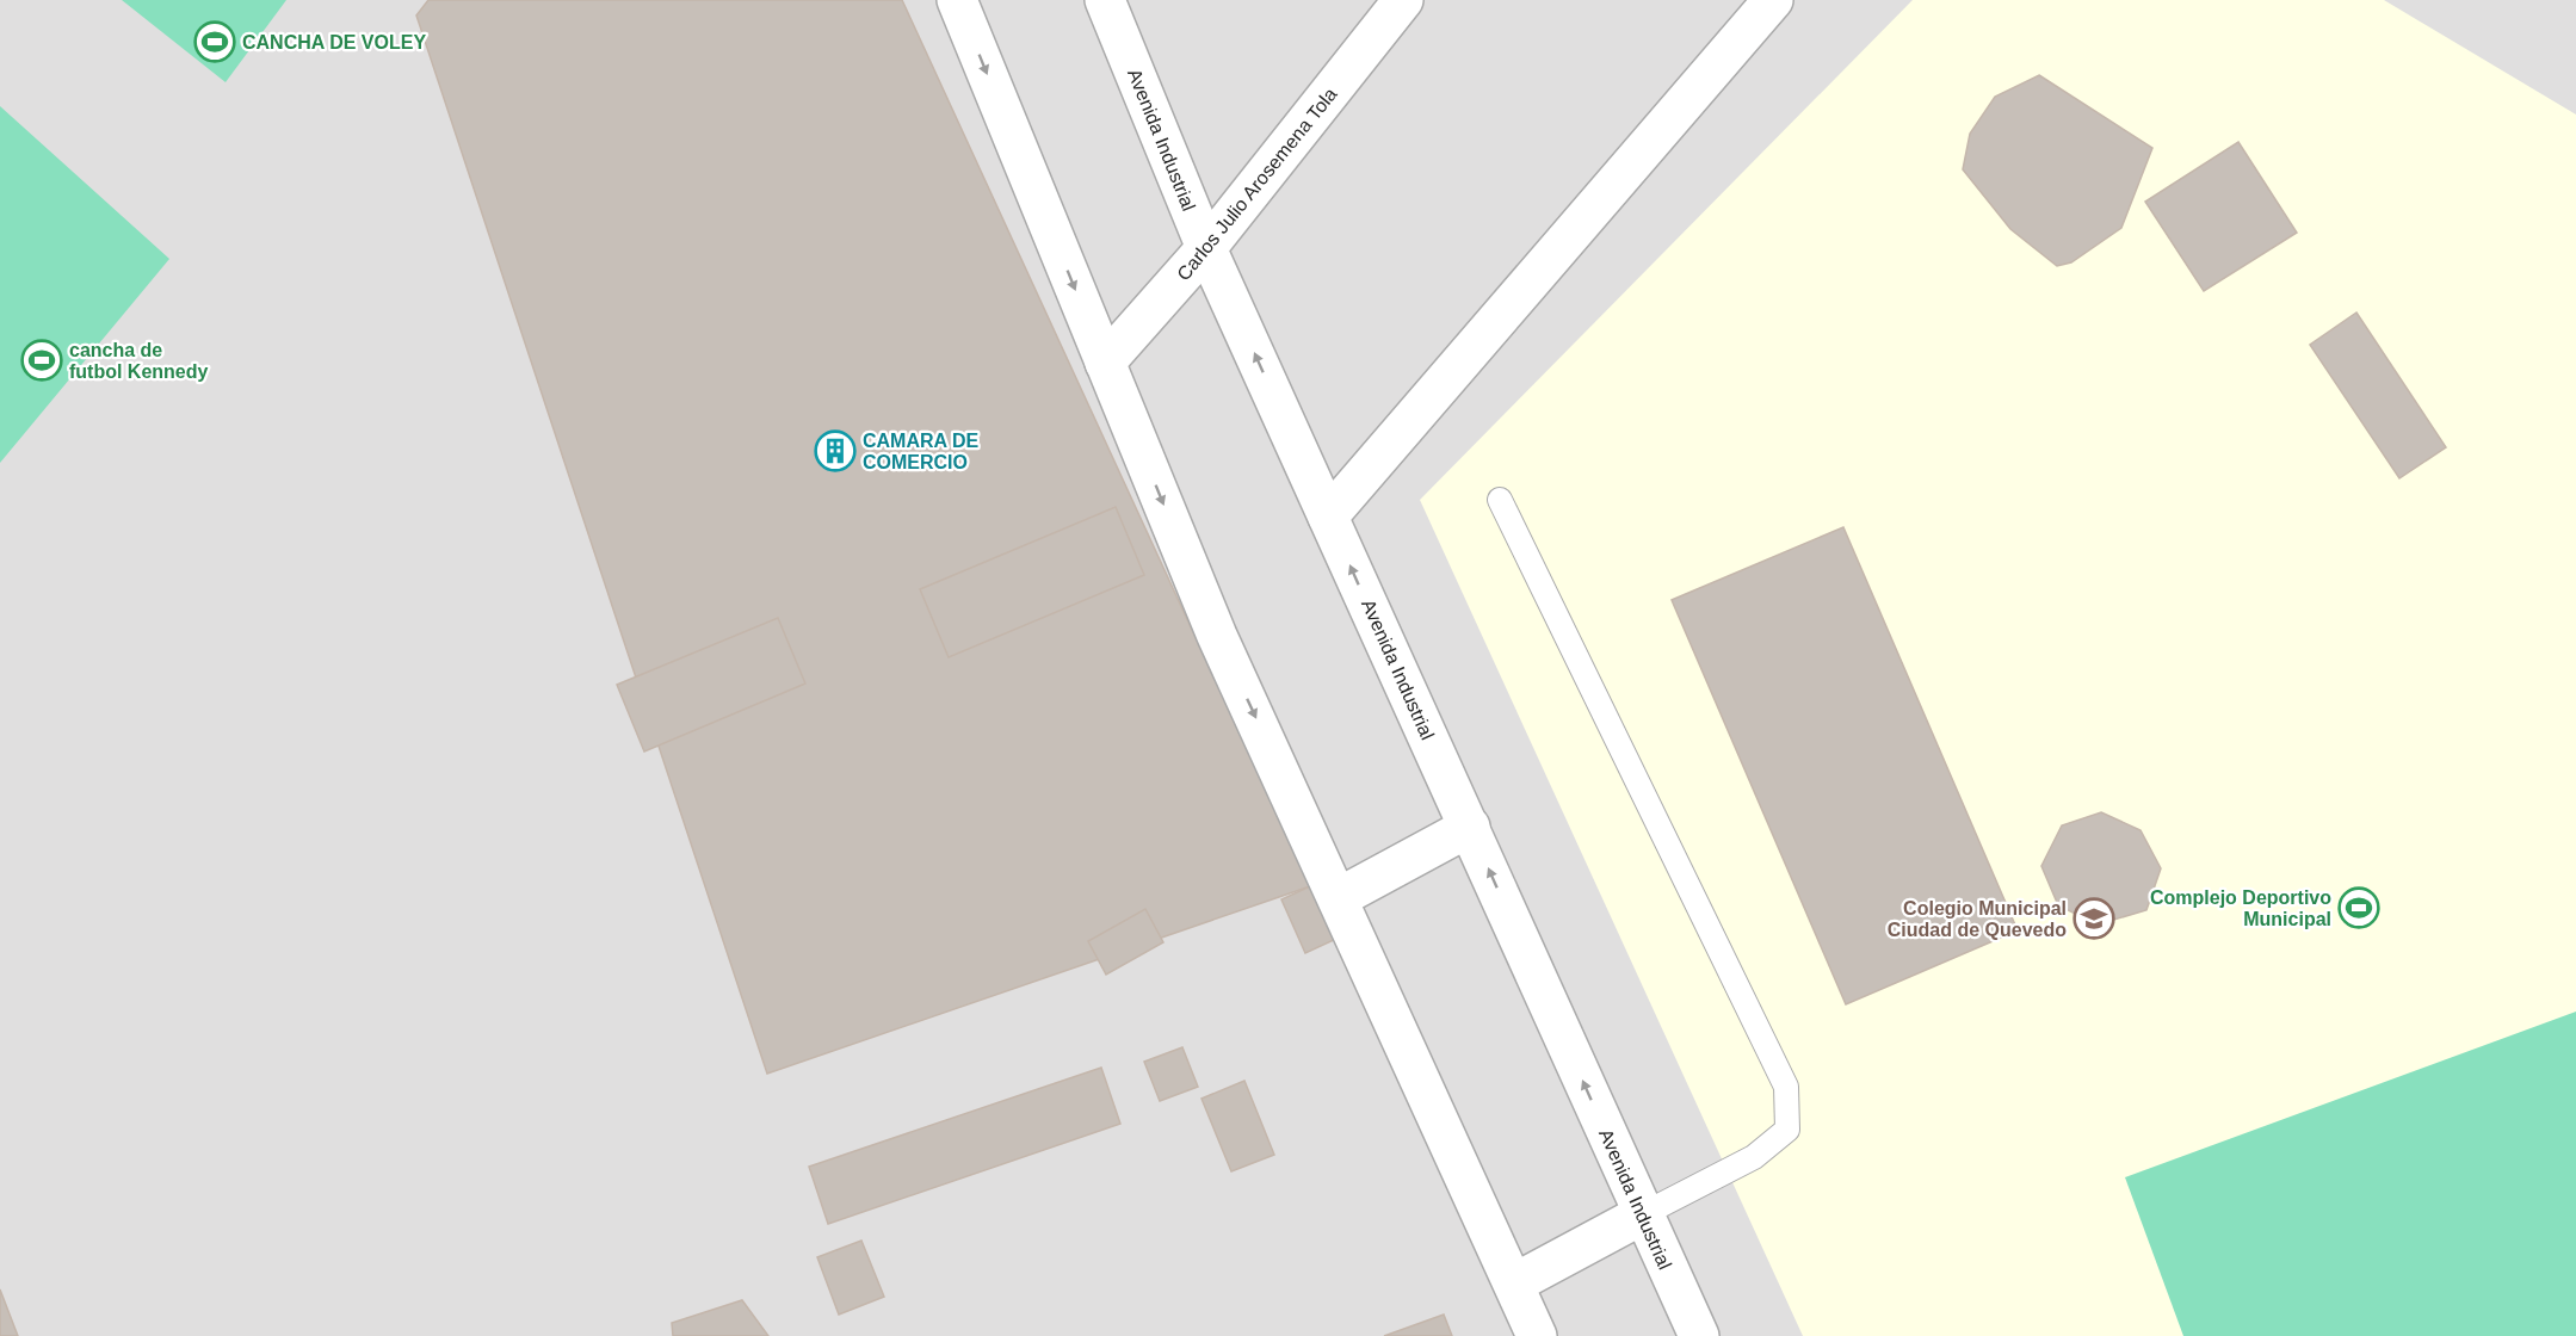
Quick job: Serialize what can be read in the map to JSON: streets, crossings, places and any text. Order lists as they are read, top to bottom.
{
  "streets": {
    "street": ["Avenida Industrial", "Carlos Julio Arosemena Tola"]
  },
  "crossings": [
    ["Avenida Industrial", "Carlos Julio Arosemena Tola"]
  ],
  "places": {
    "sports": ["CANCHA DE VOLEY", "cancha de futbol Kennedy", "Complejo Deportivo Municipal"],
    "building": ["CAMARA DE COMERCIO"],
    "school or university": ["Colegio Municipal Ciudad de Quevedo"]
  }
}
